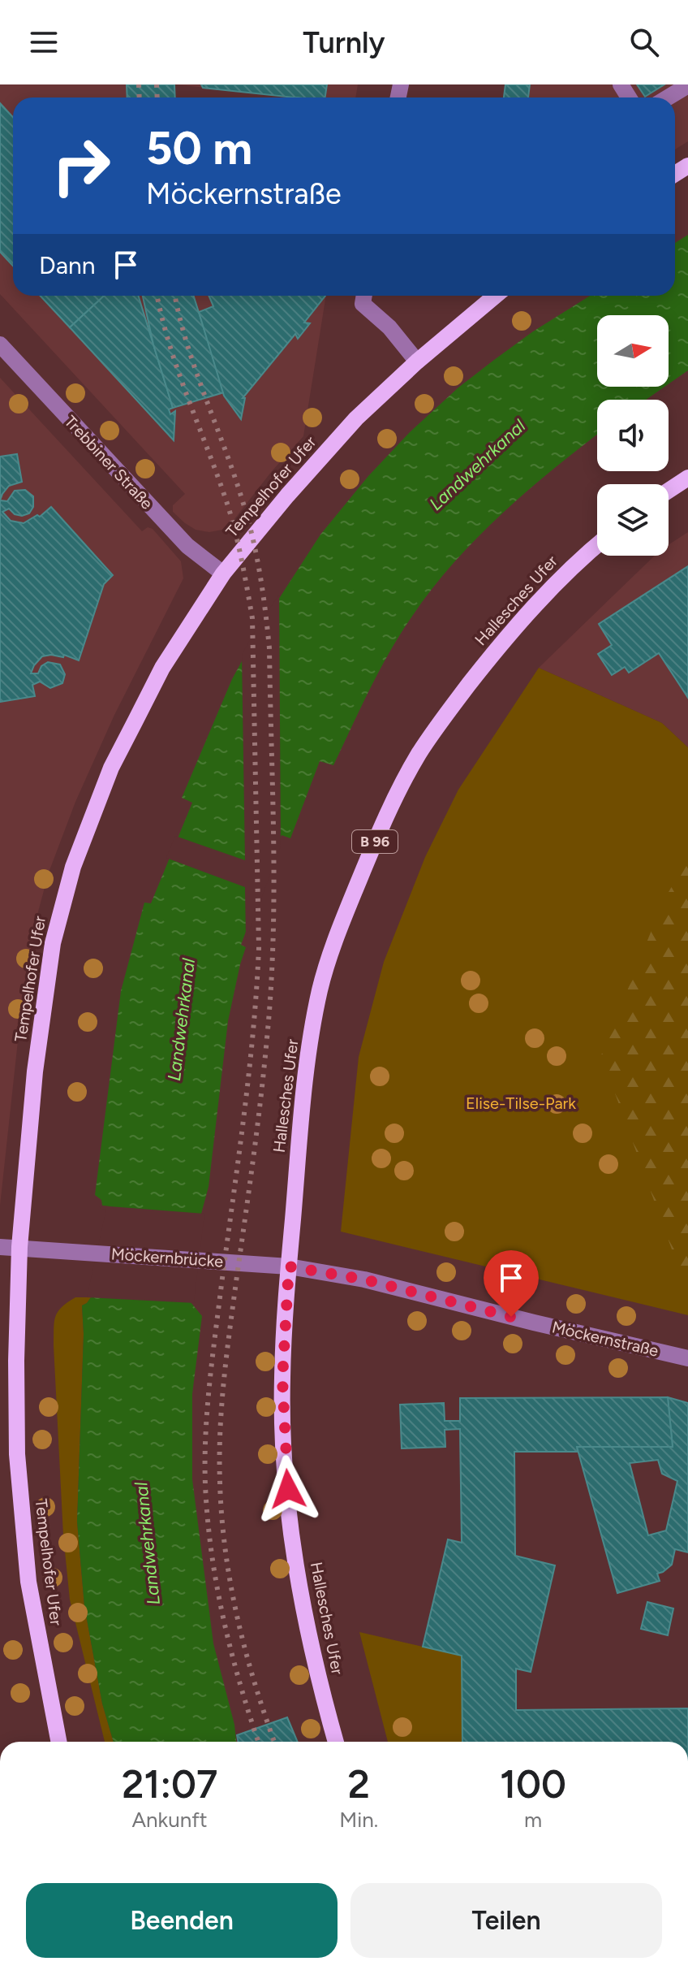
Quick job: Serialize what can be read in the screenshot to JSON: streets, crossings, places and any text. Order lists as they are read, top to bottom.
{
  "streets": {
    "main road": ["Tempelhofer Ufer", "Hallesches Ufer", "B 96"],
    "street": ["Trebbiner Straße", "Möckernbrücke", "Möckernstraße"]
  },
  "crossings": [
    ["Trebbiner Straße", "Tempelhofer Ufer"],
    ["Tempelhofer Ufer", "Möckernbrücke"],
    ["Hallesches Ufer", "Möckernstraße"],
    ["Möckernbrücke", "Möckernstraße"]
  ],
  "water": ["Landwehrkanal"],
  "parks": ["Elise-Tilse-Park"],
  "north": "right",
  "page": {
    "header": "Turnly",
    "turn": ["50 m", "Möckernstraße"],
    "then": "Dann",
    "eta": [
      "21:07",
      "Ankunft",
      "2",
      "Min.",
      "100",
      "m"
    ],
    "buttons": ["Beenden", "Teilen"]
  }
}
